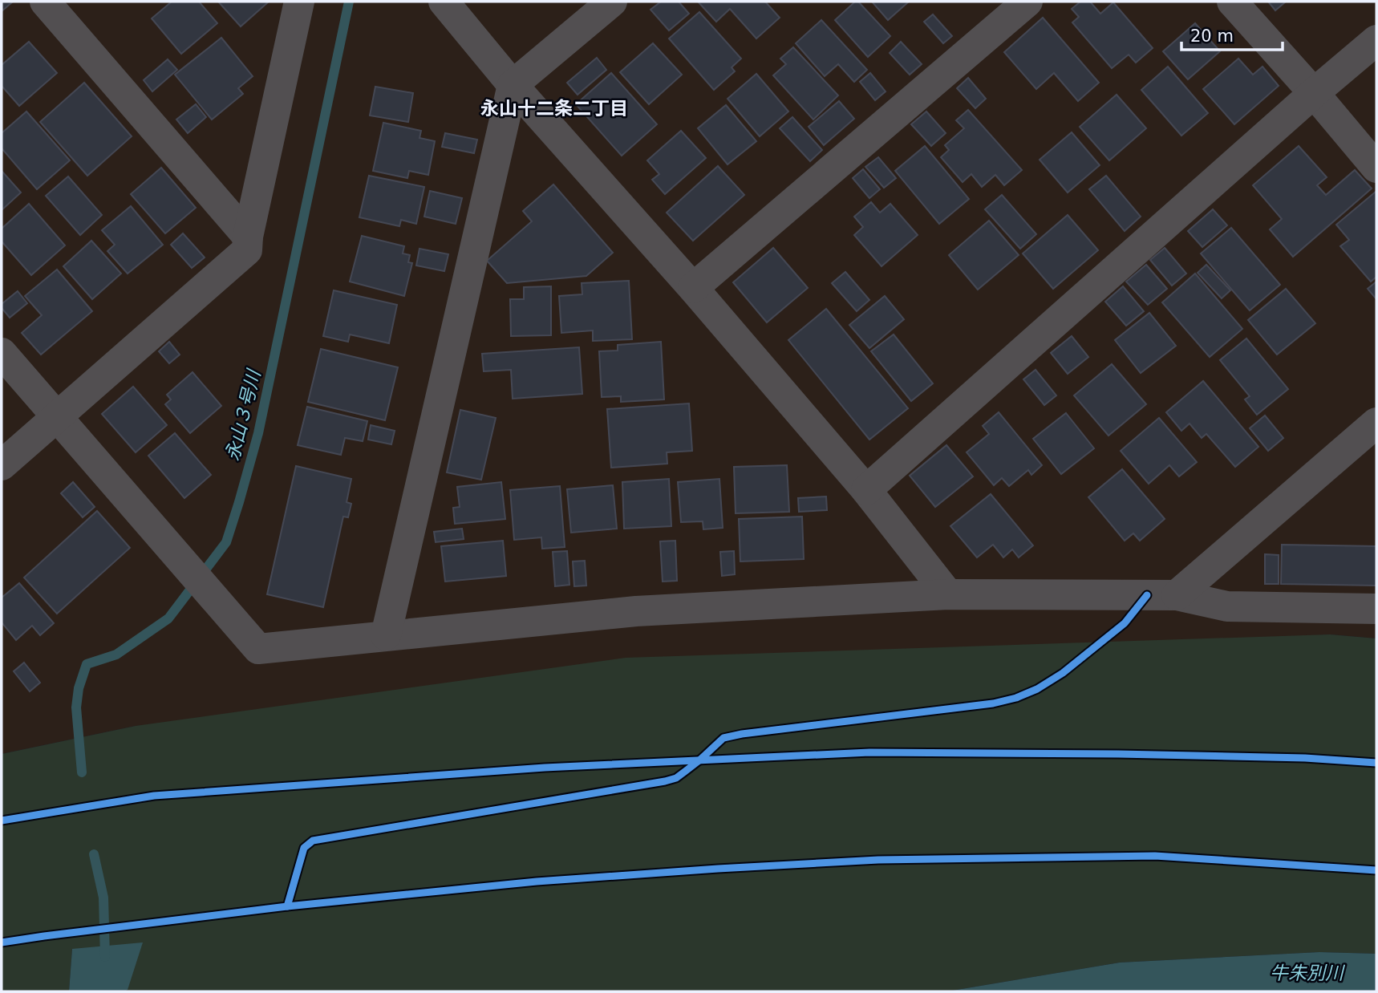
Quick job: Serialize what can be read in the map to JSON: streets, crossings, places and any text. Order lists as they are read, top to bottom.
{
  "districts": ["永山十二条二丁目"],
  "water": ["永山３号川", "牛朱別川"],
  "scale_bar": "20 m"
}
